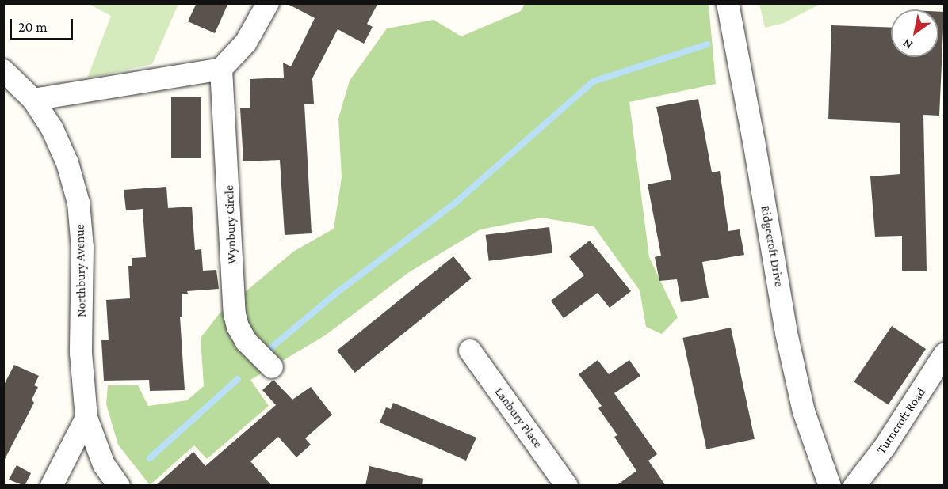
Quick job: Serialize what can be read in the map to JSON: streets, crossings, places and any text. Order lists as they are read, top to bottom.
{
  "streets": {
    "street": [
      "Wynbury Circle",
      "Ridgecroft Drive",
      "Northbury Avenue",
      "Lanbury Place",
      "Turncroft Road"
    ]
  },
  "scale_bar": "20 m",
  "north": "bottom left"
}
